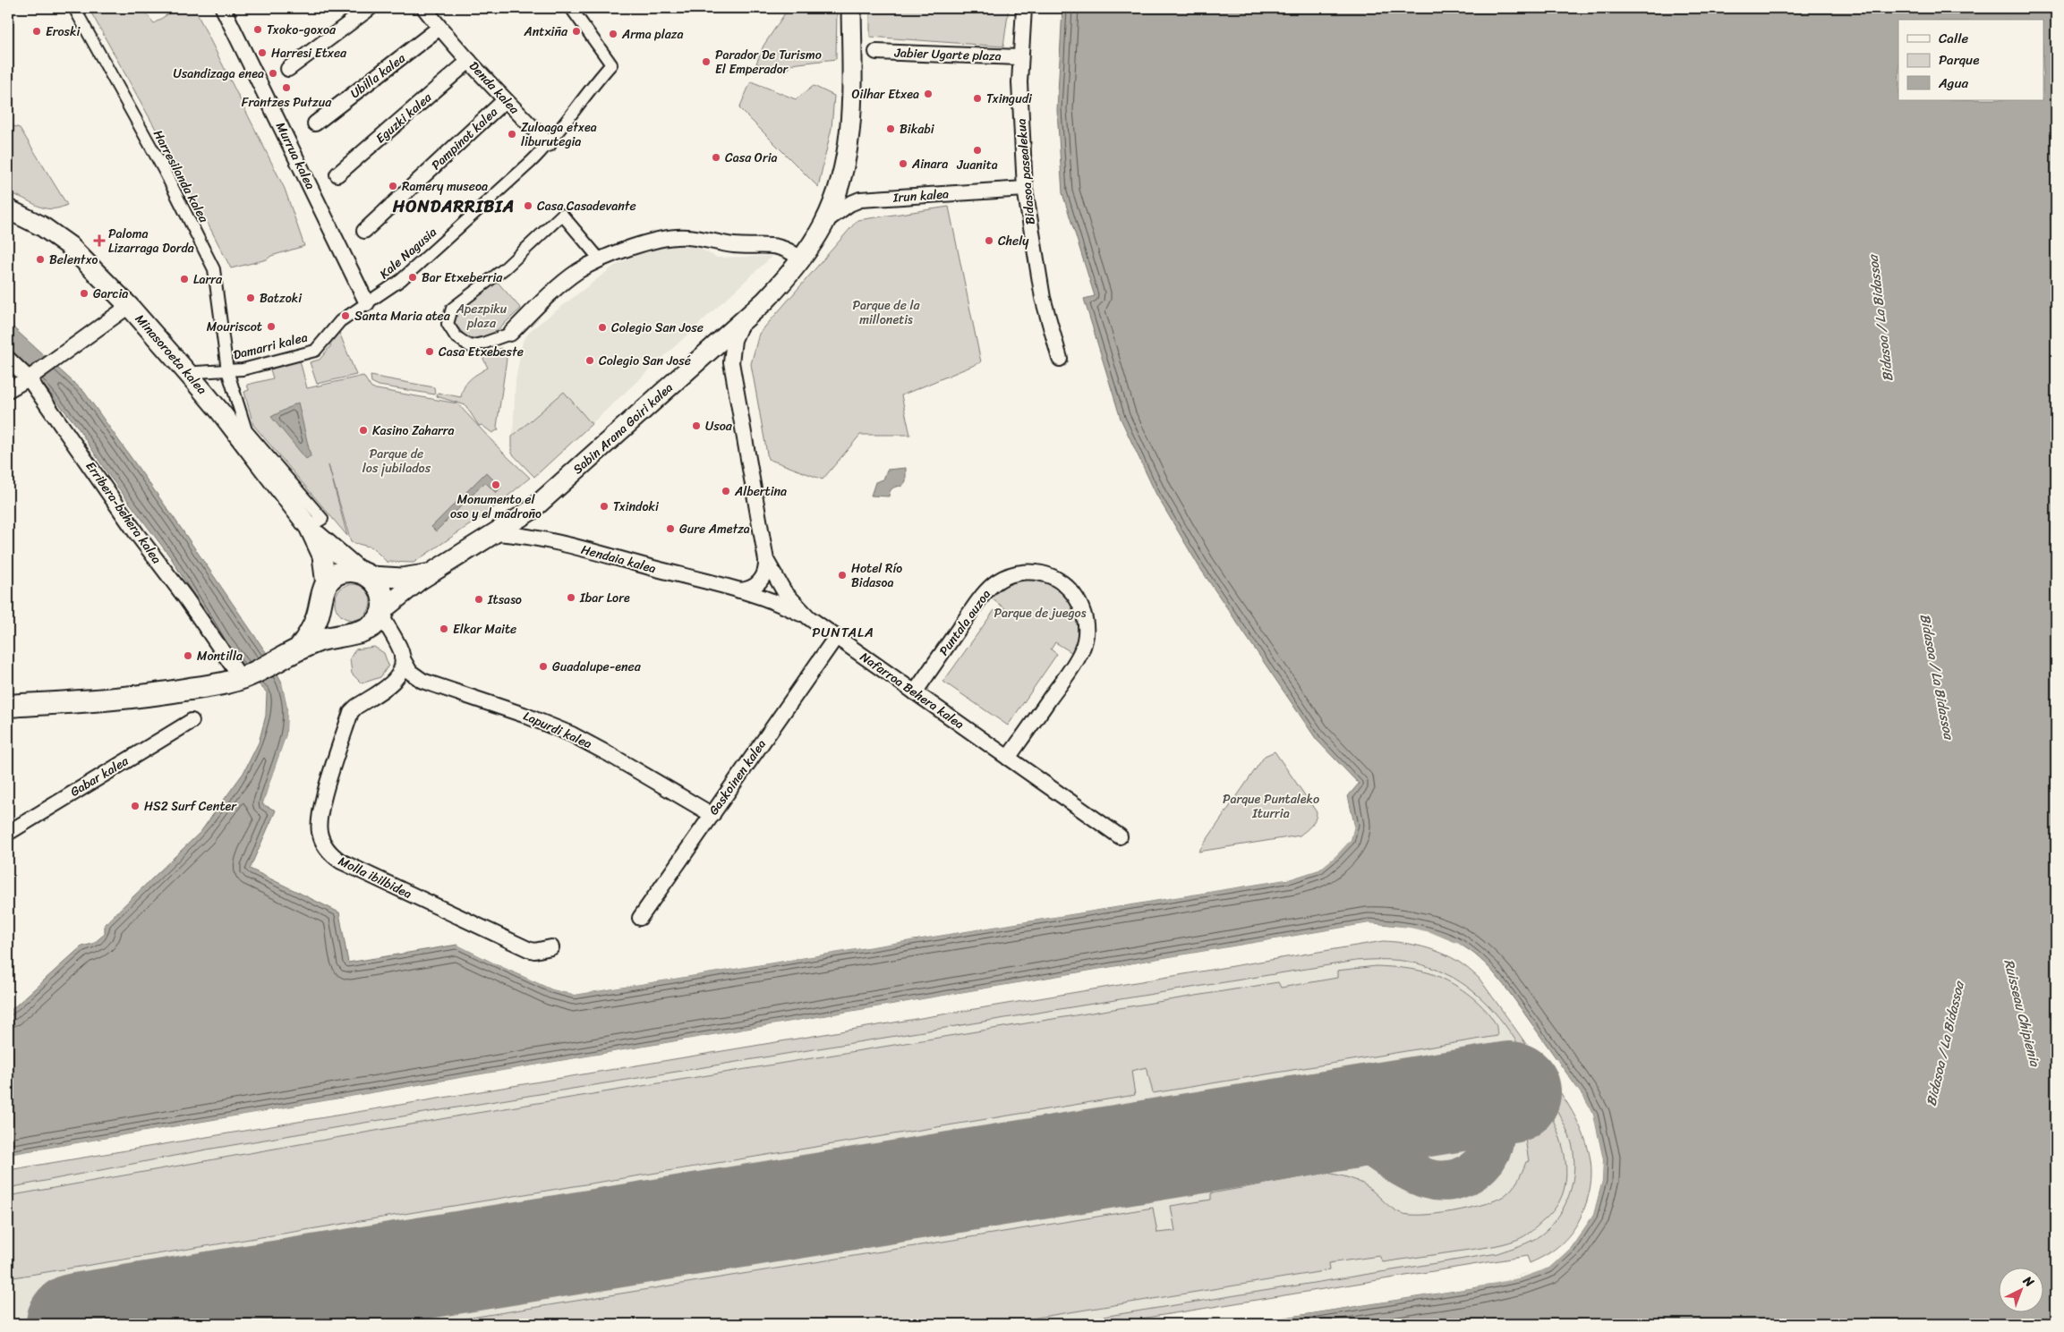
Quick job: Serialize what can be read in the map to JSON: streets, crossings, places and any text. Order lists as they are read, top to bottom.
{
  "streets": {
    "street": [
      "Jabier Ugarte plaza",
      "Ubilla kalea",
      "Denda kalea",
      "Eguzki kalea",
      "Pampinot kalea",
      "Murrua kalea",
      "Bidasoa pasealekua",
      "Harresilanda kalea",
      "Irun kalea",
      "Kale Nagusia",
      "Damarri kalea",
      "Minasoroeta kalea",
      "Sabin Arana Goiri kalea",
      "Erribera-behera kalea",
      "Hendaia kalea",
      "Puntala auzoa",
      "Nafarroa Behera kalea",
      "Lapurdi kalea",
      "Gabar kalea",
      "Gaskoinen kalea",
      "Molla ibilbidea"
    ]
  },
  "crossings": [
    ["Jabier Ugarte plaza", "Bidasoa pasealekua"],
    ["Ubilla kalea", "Denda kalea"],
    ["Denda kalea", "Eguzki kalea"],
    ["Denda kalea", "Pampinot kalea"],
    ["Denda kalea", "Kale Nagusia"],
    ["Murrua kalea", "Kale Nagusia"],
    ["Murrua kalea", "Damarri kalea"],
    ["Bidasoa pasealekua", "Irun kalea"],
    ["Harresilanda kalea", "Damarri kalea"],
    ["Harresilanda kalea", "Minasoroeta kalea"],
    ["Irun kalea", "Sabin Arana Goiri kalea"],
    ["Kale Nagusia", "Damarri kalea"],
    ["Damarri kalea", "Minasoroeta kalea"],
    ["Minasoroeta kalea", "Sabin Arana Goiri kalea"],
    ["Minasoroeta kalea", "Lapurdi kalea"],
    ["Sabin Arana Goiri kalea", "Hendaia kalea"],
    ["Sabin Arana Goiri kalea", "Nafarroa Behera kalea"],
    ["Sabin Arana Goiri kalea", "Lapurdi kalea"],
    ["Hendaia kalea", "Nafarroa Behera kalea"],
    ["Puntala auzoa", "Nafarroa Behera kalea"],
    ["Nafarroa Behera kalea", "Gaskoinen kalea"],
    ["Lapurdi kalea", "Gaskoinen kalea"],
    ["Lapurdi kalea", "Molla ibilbidea"]
  ],
  "districts": ["HONDARRIBIA", "PUNTALA"],
  "water": ["Bidasoa / La Bidassoa", "Ruisseau Chipienia"],
  "parks": [
    "Parque de la millonetis",
    "Apezpiku plaza",
    "Parque de los jubilados",
    "Parque de juegos",
    "Parque Puntaleko Iturria"
  ],
  "places": {
    "other": [
      "Txoko-goxoa",
      "Eroski",
      "Antxiña",
      "Arma plaza",
      "Harresi Etxea",
      "Parador De Turismo El Emperador",
      "Usandizaga enea",
      "Frantzes Putzua",
      "Oilhar Etxea",
      "Txingudi",
      "Bikabi",
      "Zuloaga etxea liburutegia",
      "Juanita",
      "Casa Oria",
      "Ainara",
      "Ramery museoa",
      "Casa Casadevante",
      "Chely",
      "Belentxo",
      "Bar Etxeberria",
      "Larra",
      "Garcia",
      "Batzoki",
      "Santa Maria atea",
      "Mouriscot",
      "Colegio San Jose",
      "Casa Etxebeste",
      "Colegio San José",
      "Usoa",
      "Kasino Zaharra",
      "Monumento el oso y el madroño",
      "Albertina",
      "Txindoki",
      "Gure Ametza",
      "Hotel Río Bidasoa",
      "Ibar Lore",
      "Itsaso",
      "Elkar Maite",
      "Montilla",
      "Guadalupe-enea",
      "HS2 Surf Center"
    ],
    "health": ["Paloma Lizarraga Dorda"]
  },
  "legend": ["Calle", "Parque", "Agua"],
  "north": "top right"
}
